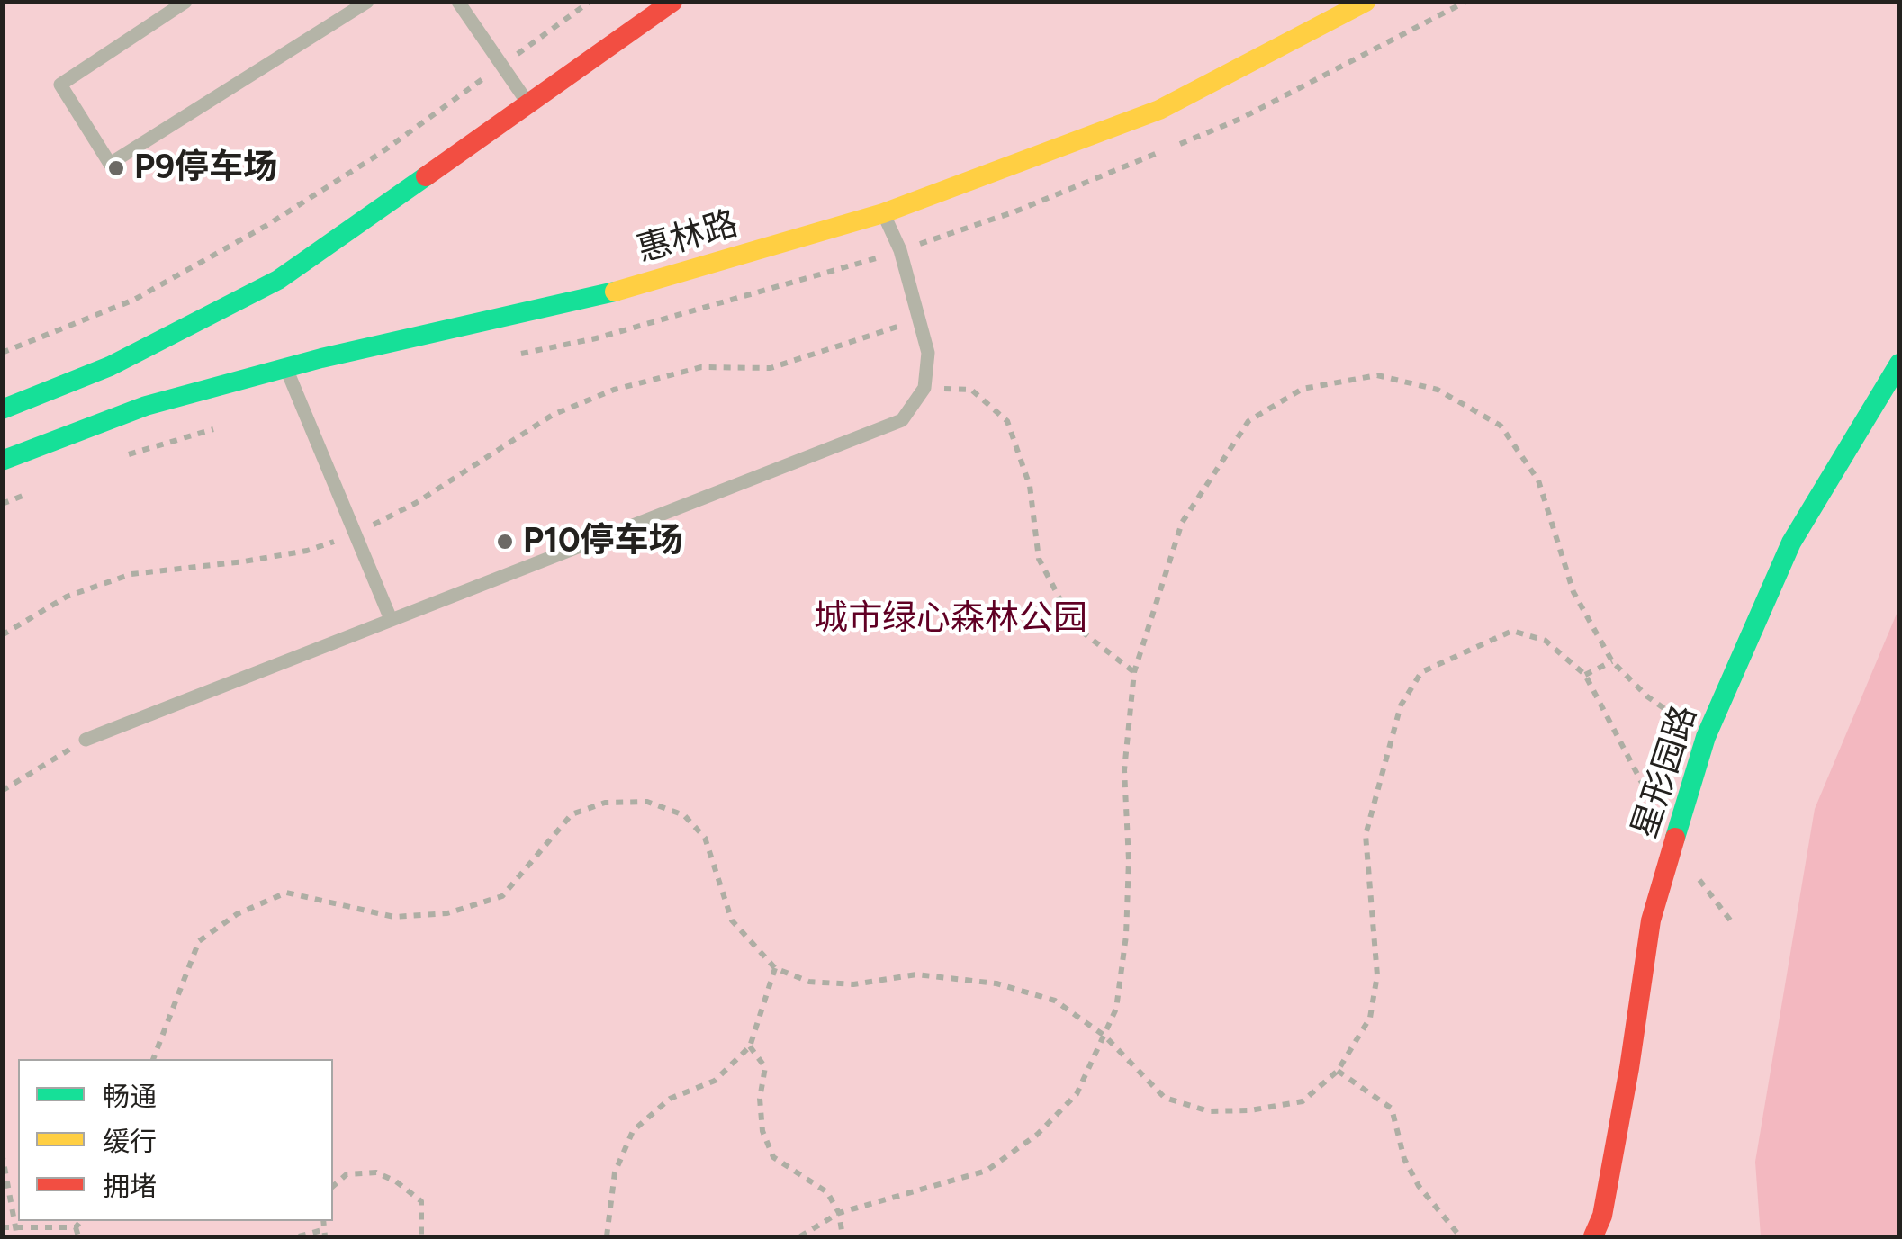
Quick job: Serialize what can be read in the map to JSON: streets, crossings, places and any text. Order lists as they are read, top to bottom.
{
  "streets": {
    "main road": ["惠林路", "星形园路"]
  },
  "parks": ["城市绿心森林公园"],
  "places": ["P9停车场", "P10停车场"],
  "legend": ["畅通", "缓行", "拥堵"]
}
